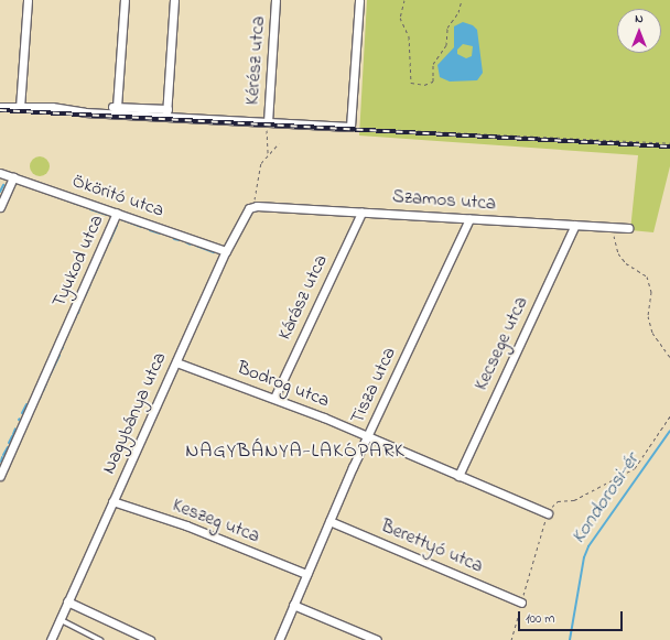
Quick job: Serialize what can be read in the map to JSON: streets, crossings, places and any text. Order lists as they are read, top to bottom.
{
  "streets": {
    "street": [
      "Kérész utca",
      "Ököritó utca",
      "Szamos utca",
      "Tyukod utca",
      "Kárász utca",
      "Kecsege utca",
      "Bodrog utca",
      "Tisza utca",
      "Nagybánya utca",
      "Keszeg utca",
      "Berettyó utca"
    ]
  },
  "crossings": [
    ["Ököritó utca", "Tyukod utca"],
    ["Ököritó utca", "Nagybánya utca"],
    ["Szamos utca", "Kárász utca"],
    ["Szamos utca", "Kecsege utca"],
    ["Szamos utca", "Tisza utca"],
    ["Szamos utca", "Nagybánya utca"],
    ["Kárász utca", "Bodrog utca"],
    ["Kecsege utca", "Bodrog utca"],
    ["Bodrog utca", "Tisza utca"],
    ["Bodrog utca", "Nagybánya utca"],
    ["Tisza utca", "Keszeg utca"],
    ["Tisza utca", "Berettyó utca"],
    ["Nagybánya utca", "Keszeg utca"]
  ],
  "districts": ["NAGYBÁNYA-LAKÓPARK"],
  "water": ["Kondorosi-ér"],
  "scale_bar": "100 m",
  "north": "top"
}
